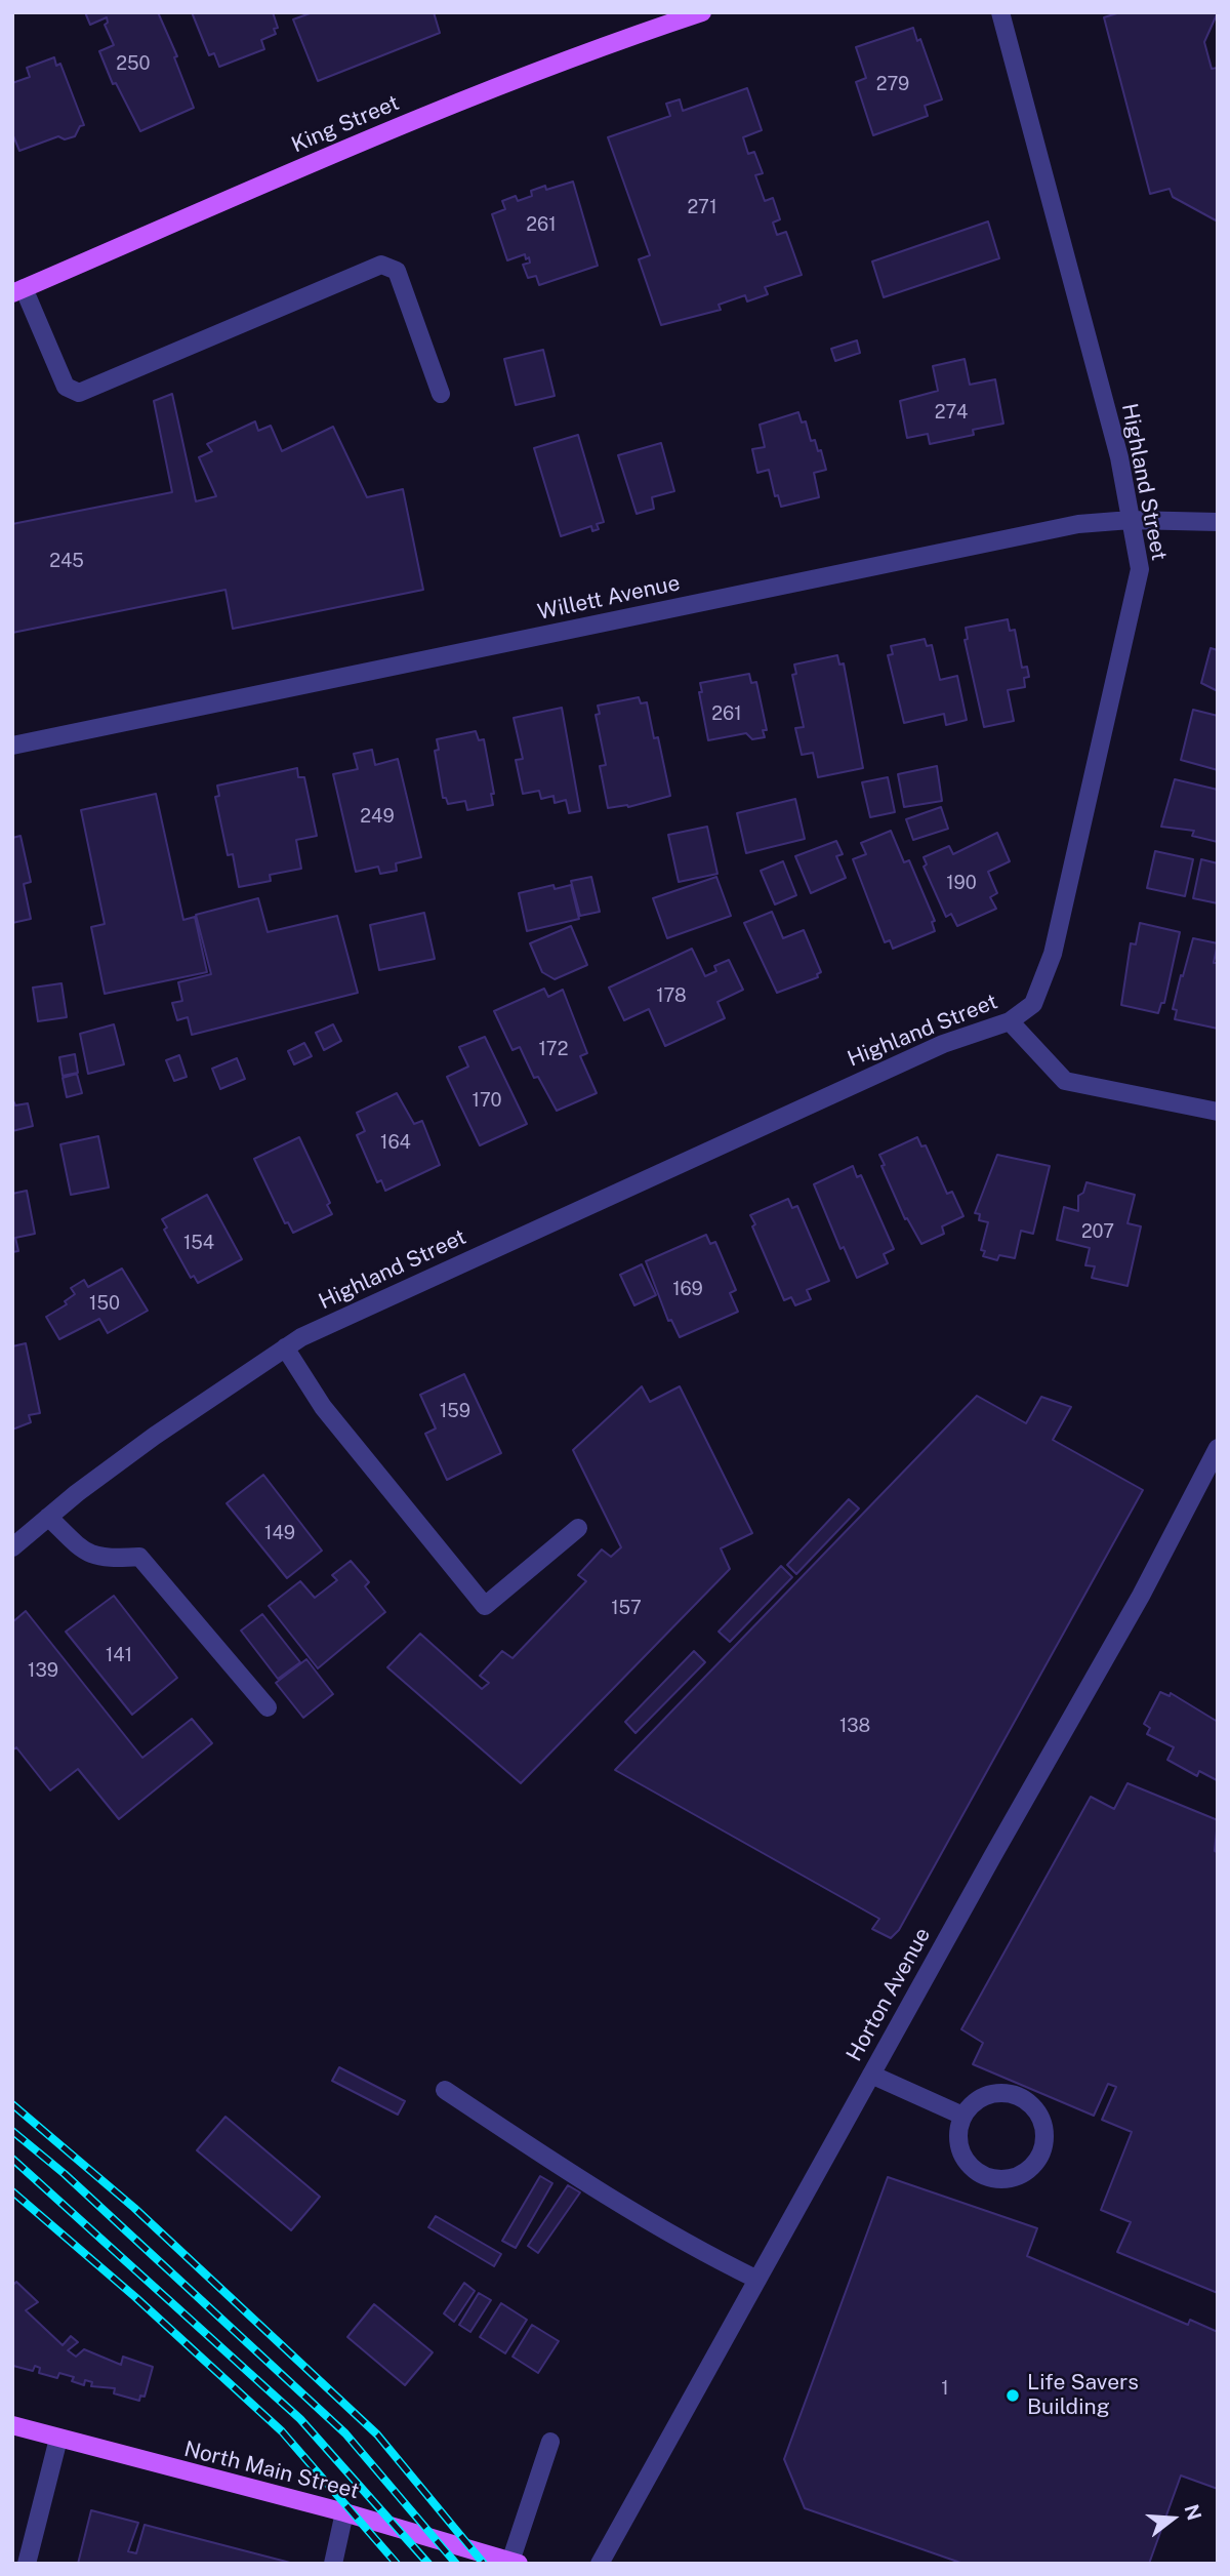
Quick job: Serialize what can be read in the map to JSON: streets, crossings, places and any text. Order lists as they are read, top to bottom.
{
  "streets": {
    "main road": ["King Street", "North Main Street"],
    "street": ["Highland Street", "Willett Avenue", "Horton Avenue"]
  },
  "crossings": [
    ["Highland Street", "Willett Avenue"]
  ],
  "places": ["Life Savers Building"],
  "house_numbers": [
    "250",
    "279",
    "271",
    "261",
    "274",
    "245",
    "261",
    "249",
    "190",
    "178",
    "172",
    "170",
    "164",
    "207",
    "154",
    "169",
    "150",
    "159",
    "149",
    "157",
    "141",
    "139",
    "138",
    "1"
  ],
  "north": "right"
}
